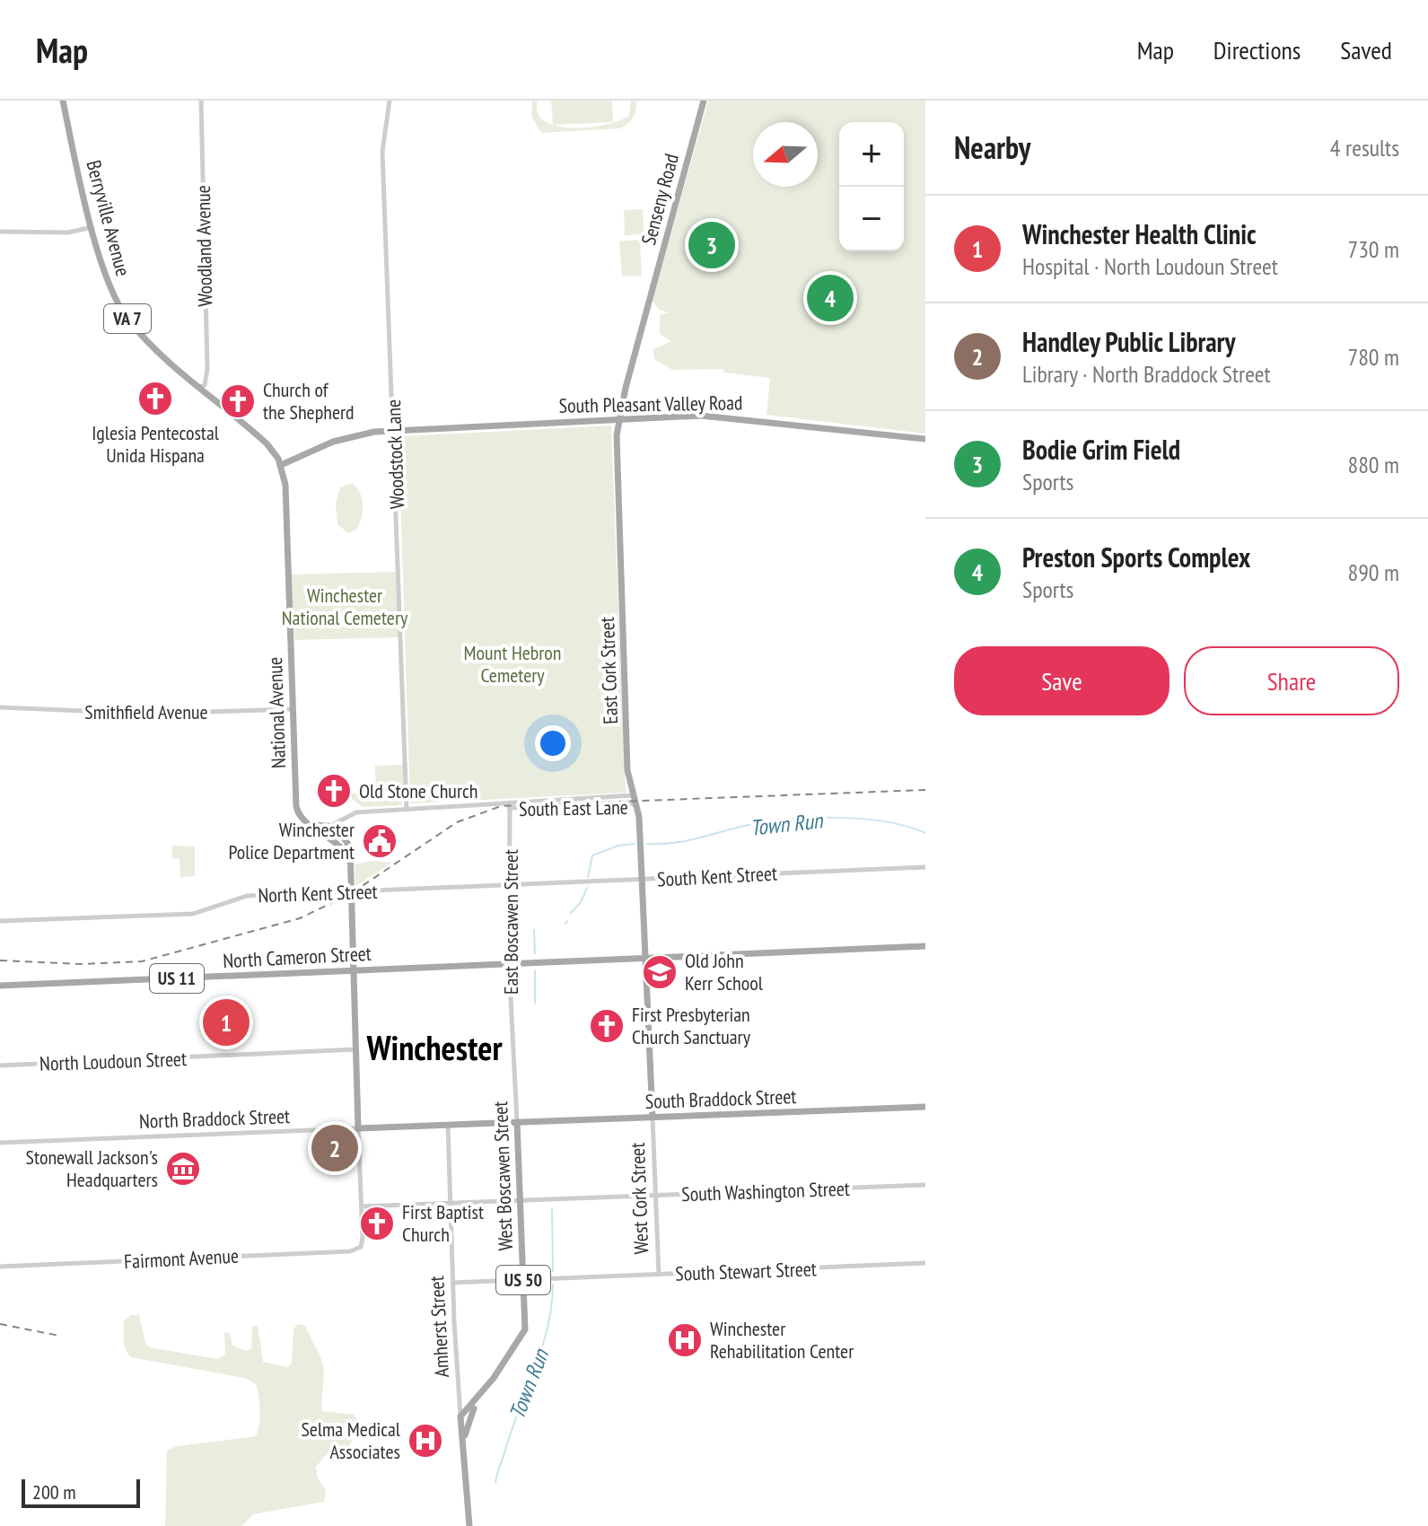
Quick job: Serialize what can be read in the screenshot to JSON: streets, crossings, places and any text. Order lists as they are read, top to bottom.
{
  "streets": {
    "main road": [
      "Senseny Road",
      "Berryville Avenue",
      "VA 7",
      "South Pleasant Valley Road",
      "East Cork Street",
      "National Avenue",
      "North Cameron Street",
      "US 11",
      "South Braddock Street",
      "North Braddock Street",
      "West Boscawen Street",
      "West Cork Street",
      "US 50",
      "Amherst Street"
    ],
    "street": [
      "Woodland Avenue",
      "Woodstock Lane",
      "Smithfield Avenue",
      "South East Lane",
      "South Kent Street",
      "North Kent Street",
      "East Boscawen Street",
      "North Loudoun Street",
      "South Washington Street",
      "Fairmont Avenue",
      "South Stewart Street"
    ]
  },
  "crossings": [
    ["Senseny Road", "East Cork Street"],
    ["Berryville Avenue", "Woodland Avenue"],
    ["Berryville Avenue", "National Avenue"],
    ["VA 7", "National Avenue"],
    ["South Pleasant Valley Road", "Woodstock Lane"],
    ["South Pleasant Valley Road", "East Cork Street"],
    ["South Pleasant Valley Road", "National Avenue"],
    ["East Cork Street", "South East Lane"],
    ["East Cork Street", "South Kent Street"],
    ["East Cork Street", "US 11"],
    ["East Cork Street", "West Cork Street"],
    ["Smithfield Avenue", "National Avenue"],
    ["South East Lane", "East Boscawen Street"],
    ["South Kent Street", "North Kent Street"],
    ["South Kent Street", "East Boscawen Street"],
    ["North Kent Street", "East Boscawen Street"],
    ["East Boscawen Street", "North Cameron Street"],
    ["East Boscawen Street", "US 11"],
    ["East Boscawen Street", "West Boscawen Street"],
    ["North Cameron Street", "US 11"],
    ["South Braddock Street", "North Braddock Street"],
    ["South Braddock Street", "West Boscawen Street"],
    ["South Braddock Street", "West Cork Street"],
    ["North Braddock Street", "West Boscawen Street"],
    ["North Braddock Street", "Amherst Street"],
    ["West Boscawen Street", "South Washington Street"],
    ["West Boscawen Street", "South Stewart Street"],
    ["West Boscawen Street", "US 50"],
    ["West Boscawen Street", "Amherst Street"],
    ["South Washington Street", "West Cork Street"],
    ["South Washington Street", "Fairmont Avenue"],
    ["South Washington Street", "Amherst Street"],
    ["West Cork Street", "South Stewart Street"],
    ["South Stewart Street", "Amherst Street"],
    ["US 50", "Amherst Street"]
  ],
  "districts": ["Winchester"],
  "water": ["Town Run"],
  "parks": ["Winchester National Cemetery", "Mount Hebron Cemetery"],
  "places": {
    "church": [
      "Iglesia Pentecostal Unida Hispana",
      "Church of the Shepherd",
      "Old Stone Church",
      "First Presbyterian Church Sanctuary",
      "First Baptist Church"
    ],
    "public building": ["Winchester Police Department"],
    "school or university": ["Old John Kerr School"],
    "museum": ["Stonewall Jackson's Headquarters"],
    "hospital": ["Winchester Rehabilitation Center", "Selma Medical Associates"]
  },
  "scale_bar": "200 m",
  "north": "left",
  "page": {
    "header": "Map",
    "nav": ["Map", "Directions", "Saved"],
    "heading": ["Nearby", "4 results"],
    "map_buttons": ["+", "−"],
    "list": [
      {
        "mark": "1",
        "name": "Winchester Health Clinic",
        "note": "Hospital · North Loudoun Street",
        "value": "730 m"
      },
      {
        "mark": "2",
        "name": "Handley Public Library",
        "note": "Library · North Braddock Street",
        "value": "780 m"
      },
      {
        "mark": "3",
        "name": "Bodie Grim Field",
        "note": "Sports",
        "value": "880 m"
      },
      {
        "mark": "4",
        "name": "Preston Sports Complex",
        "note": "Sports",
        "value": "890 m"
      }
    ],
    "pins": [
      "3",
      "4",
      "1",
      "2"
    ],
    "buttons": ["Save", "Share"],
    "scale": "200 m"
  }
}
